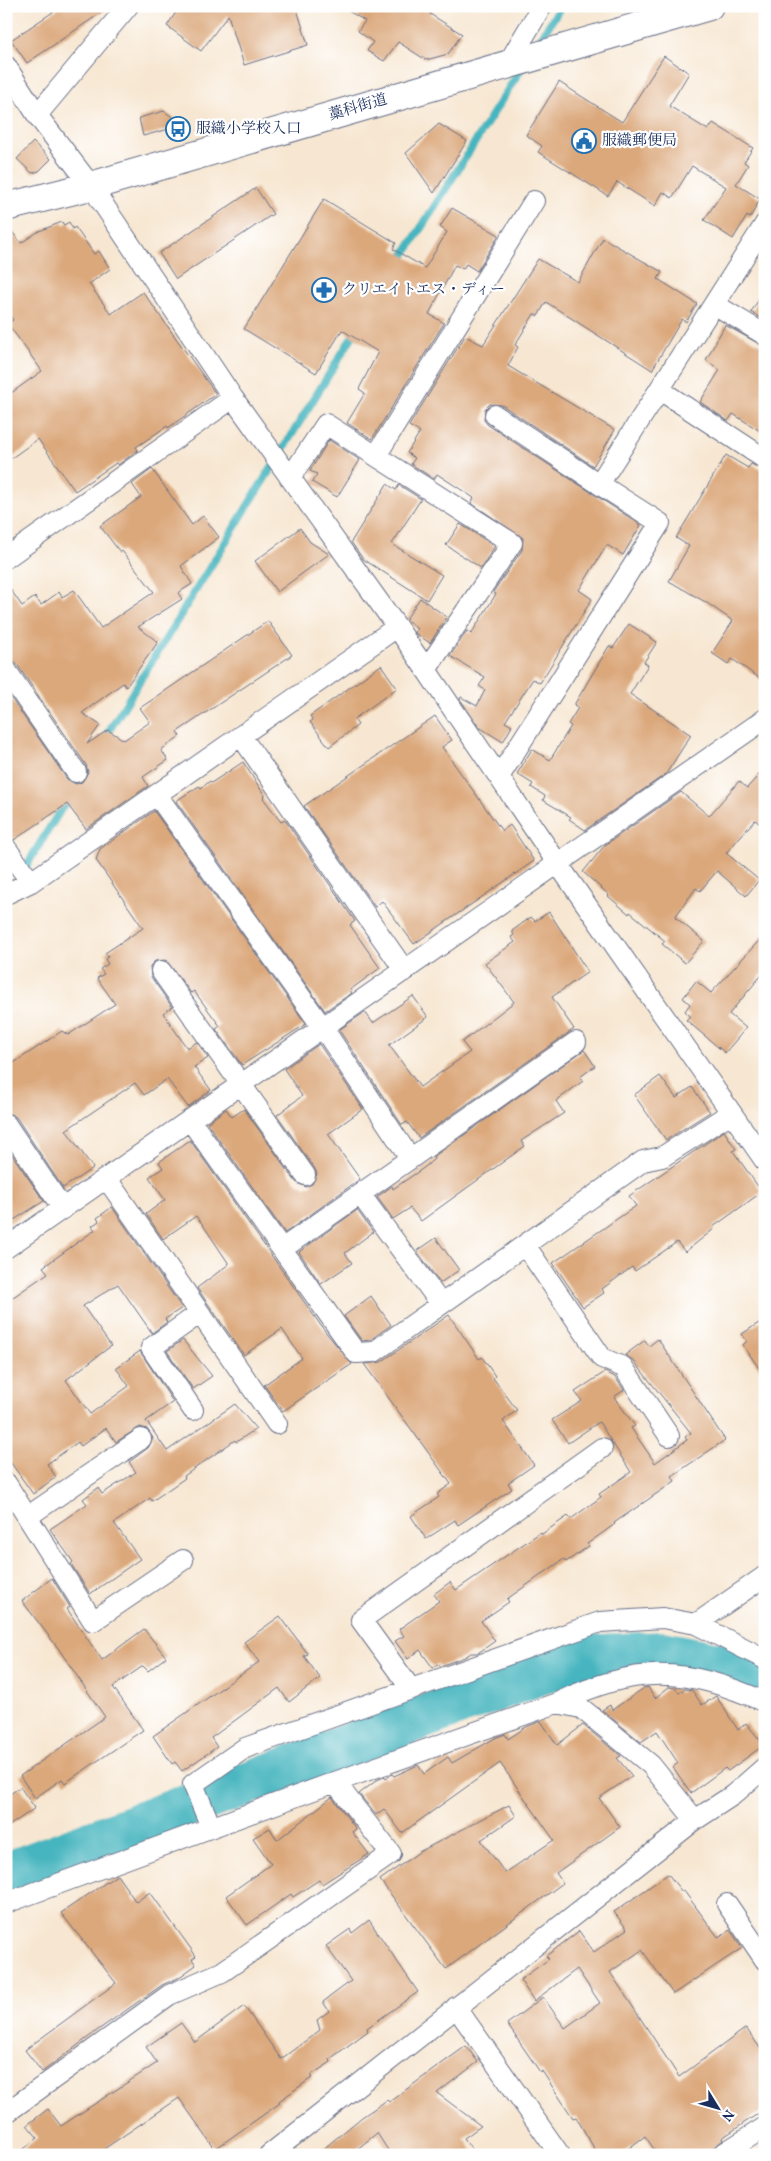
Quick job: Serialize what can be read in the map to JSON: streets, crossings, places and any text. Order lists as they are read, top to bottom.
{
  "streets": {
    "highway": ["藁科街道"]
  },
  "places": {
    "bus stop": ["服織小学校入口"],
    "public building": ["服織郵便局"],
    "pharmacy": ["クリエイトエス・ディー"]
  },
  "north": "bottom right"
}
